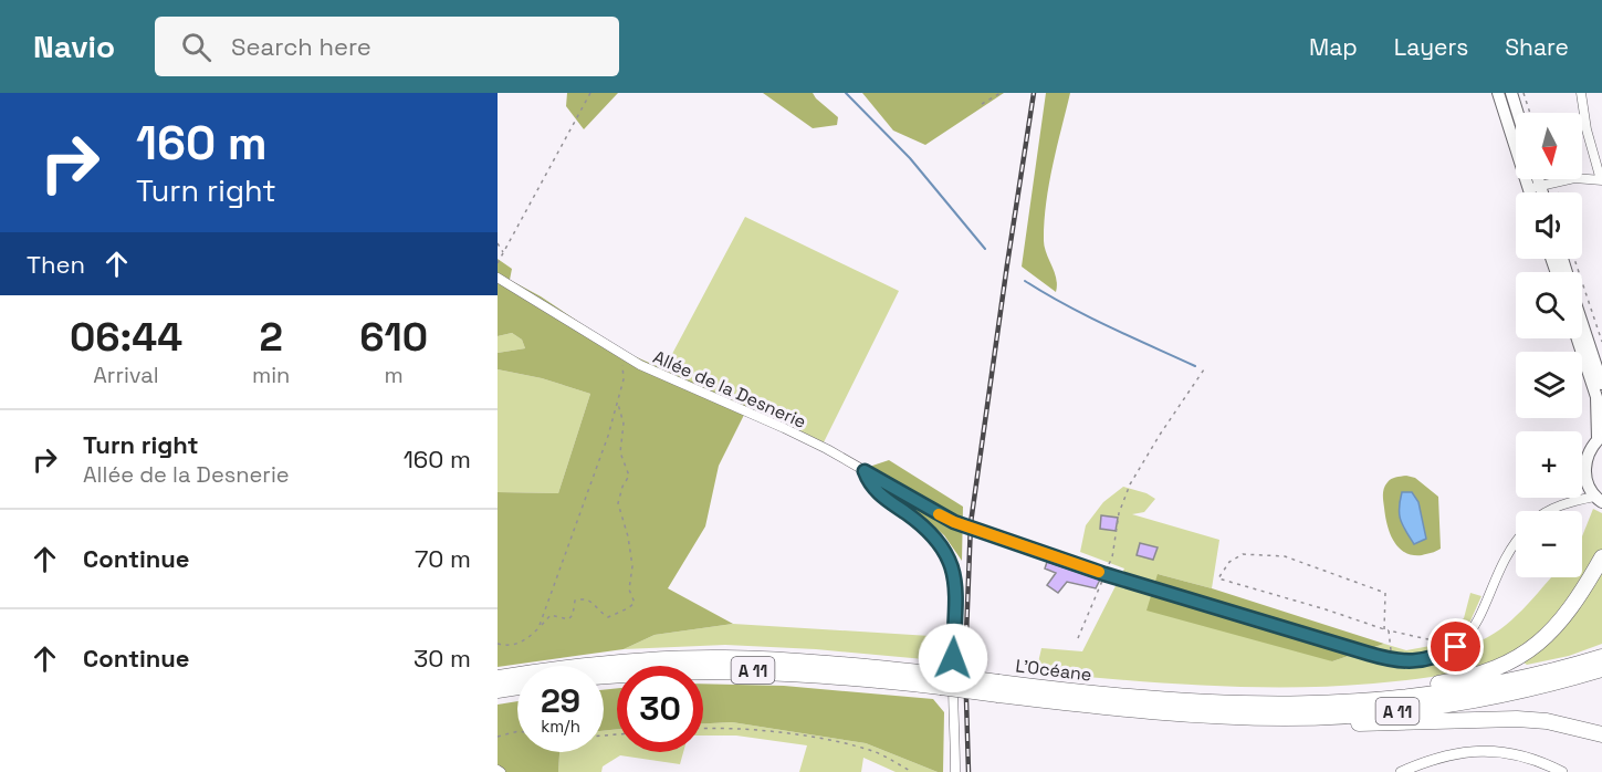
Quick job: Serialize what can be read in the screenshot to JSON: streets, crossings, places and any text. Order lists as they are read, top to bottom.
{
  "streets": {
    "highway": ["A 11", "L’Océane"],
    "street": ["Allée de la Desnerie"]
  },
  "north": "bottom",
  "page": {
    "header": "Navio",
    "search": "Search here",
    "nav": ["Map", "Layers", "Share"],
    "turn": ["160 m", "Turn right"],
    "map_buttons": ["+", "−"],
    "then": "Then",
    "eta": [
      "06:44",
      "Arrival",
      "2",
      "min",
      "610",
      "m"
    ],
    "list": [
      {
        "name": "Turn right",
        "note": "Allée de la Desnerie",
        "value": "160 m"
      },
      {
        "name": "Continue",
        "value": "70 m"
      },
      {
        "name": "Continue",
        "value": "30 m"
      }
    ],
    "speed": "29 km/h",
    "limit": "30"
  }
}
